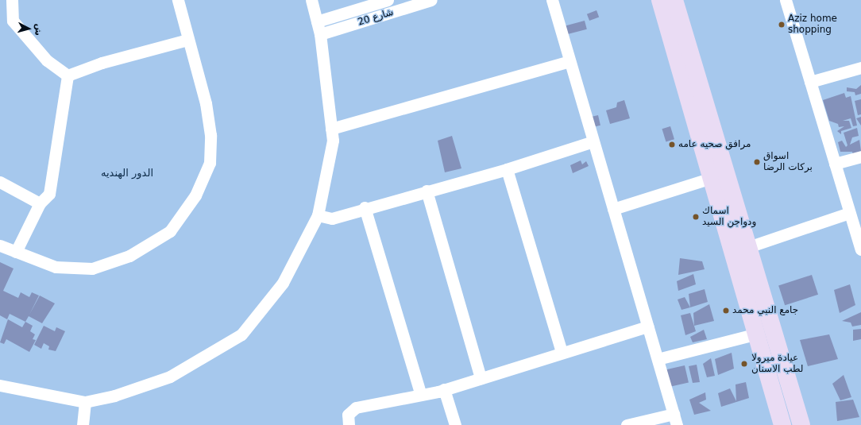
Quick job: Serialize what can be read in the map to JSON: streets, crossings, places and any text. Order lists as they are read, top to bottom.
{
  "streets": {
    "street": ["شارع 20"]
  },
  "districts": ["الدور الهنديه"],
  "places": [
    "Aziz home shopping",
    "مرافق صحيه عامه",
    "اسواق بركات الرضا",
    "اسماك ودواجن السيد",
    "جامع النبي محمد",
    "عيادة ميرولا لطب الاسنان"
  ],
  "north": "right"
}
